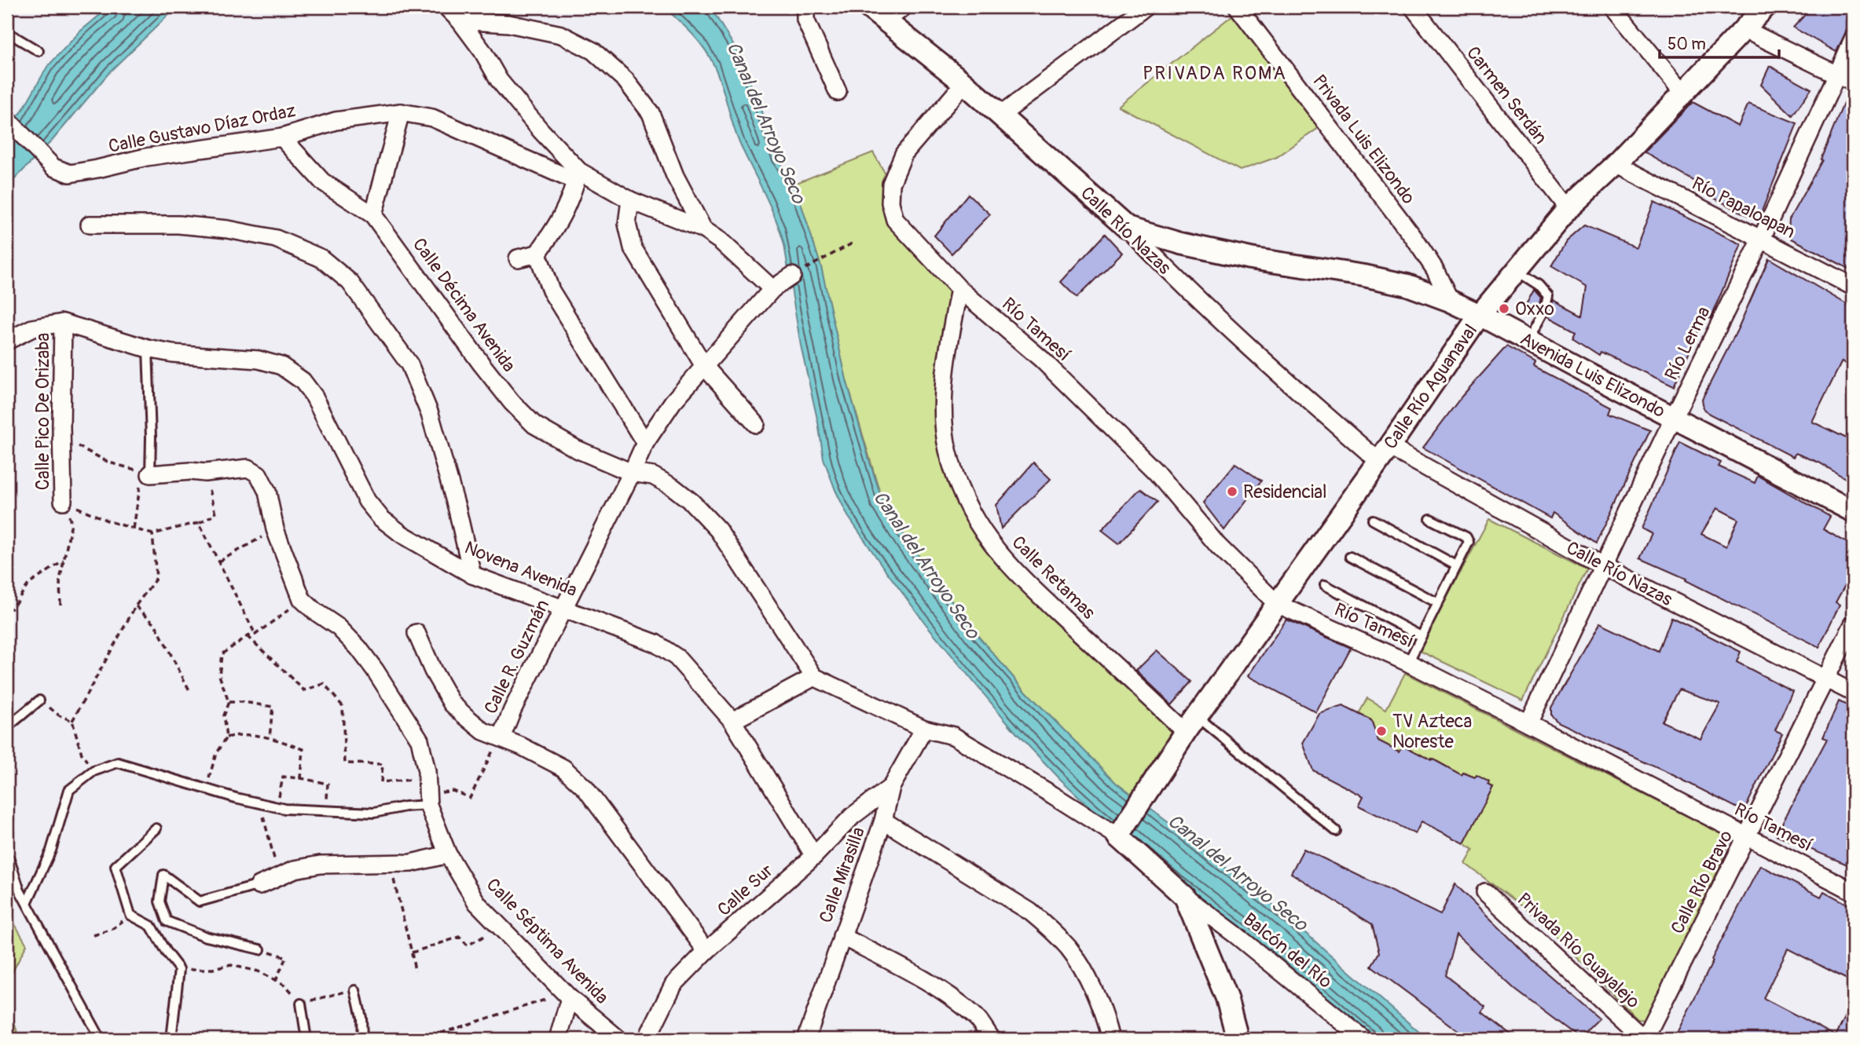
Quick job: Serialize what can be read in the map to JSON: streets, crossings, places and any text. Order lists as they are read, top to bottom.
{
  "streets": {
    "street": [
      "Carmen Serdán",
      "Calle Gustavo Díaz Ordaz",
      "Privada Luis Elizondo",
      "Río Papaloapan",
      "Calle Río Nazas",
      "Calle Décima Avenida",
      "Río Tamesí",
      "Río Lerma",
      "Avenida Luis Elizondo",
      "Calle Río Aguanaval",
      "Calle Pico De Orizaba",
      "Novena Avenida",
      "Calle Retamas",
      "Calle R. Guzmán",
      "Calle Mirasilla",
      "Calle Río Bravo",
      "Calle Sur",
      "Calle Séptima Avenida",
      "Balcón del Río",
      "Privada Río Guayalejo"
    ]
  },
  "crossings": [
    ["Carmen Serdán", "Calle Río Aguanaval"],
    ["Calle Gustavo Díaz Ordaz", "Calle Décima Avenida"],
    ["Privada Luis Elizondo", "Avenida Luis Elizondo"],
    ["Río Papaloapan", "Río Lerma"],
    ["Río Papaloapan", "Calle Río Aguanaval"],
    ["Calle Río Nazas", "Río Tamesí"],
    ["Calle Río Nazas", "Río Lerma"],
    ["Calle Río Nazas", "Avenida Luis Elizondo"],
    ["Calle Río Nazas", "Calle Río Aguanaval"],
    ["Calle Río Nazas", "Calle Río Bravo"],
    ["Calle Décima Avenida", "Calle R. Guzmán"],
    ["Río Tamesí", "Río Lerma"],
    ["Río Tamesí", "Calle Río Aguanaval"],
    ["Río Tamesí", "Calle Retamas"],
    ["Río Tamesí", "Calle Río Bravo"],
    ["Río Lerma", "Avenida Luis Elizondo"],
    ["Avenida Luis Elizondo", "Calle Río Aguanaval"],
    ["Calle Río Aguanaval", "Calle Retamas"],
    ["Calle Pico De Orizaba", "Novena Avenida"],
    ["Novena Avenida", "Calle R. Guzmán"],
    ["Novena Avenida", "Calle Sur"],
    ["Calle R. Guzmán", "Calle Sur"],
    ["Calle Mirasilla", "Calle Sur"],
    ["Calle Río Bravo", "Privada Río Guayalejo"]
  ],
  "districts": ["PRIVADA ROMA"],
  "water": ["Canal del Arroyo Seco"],
  "places": ["Oxxo", "Residencial", "TV Azteca Noreste"],
  "scale_bar": "50 m"
}
